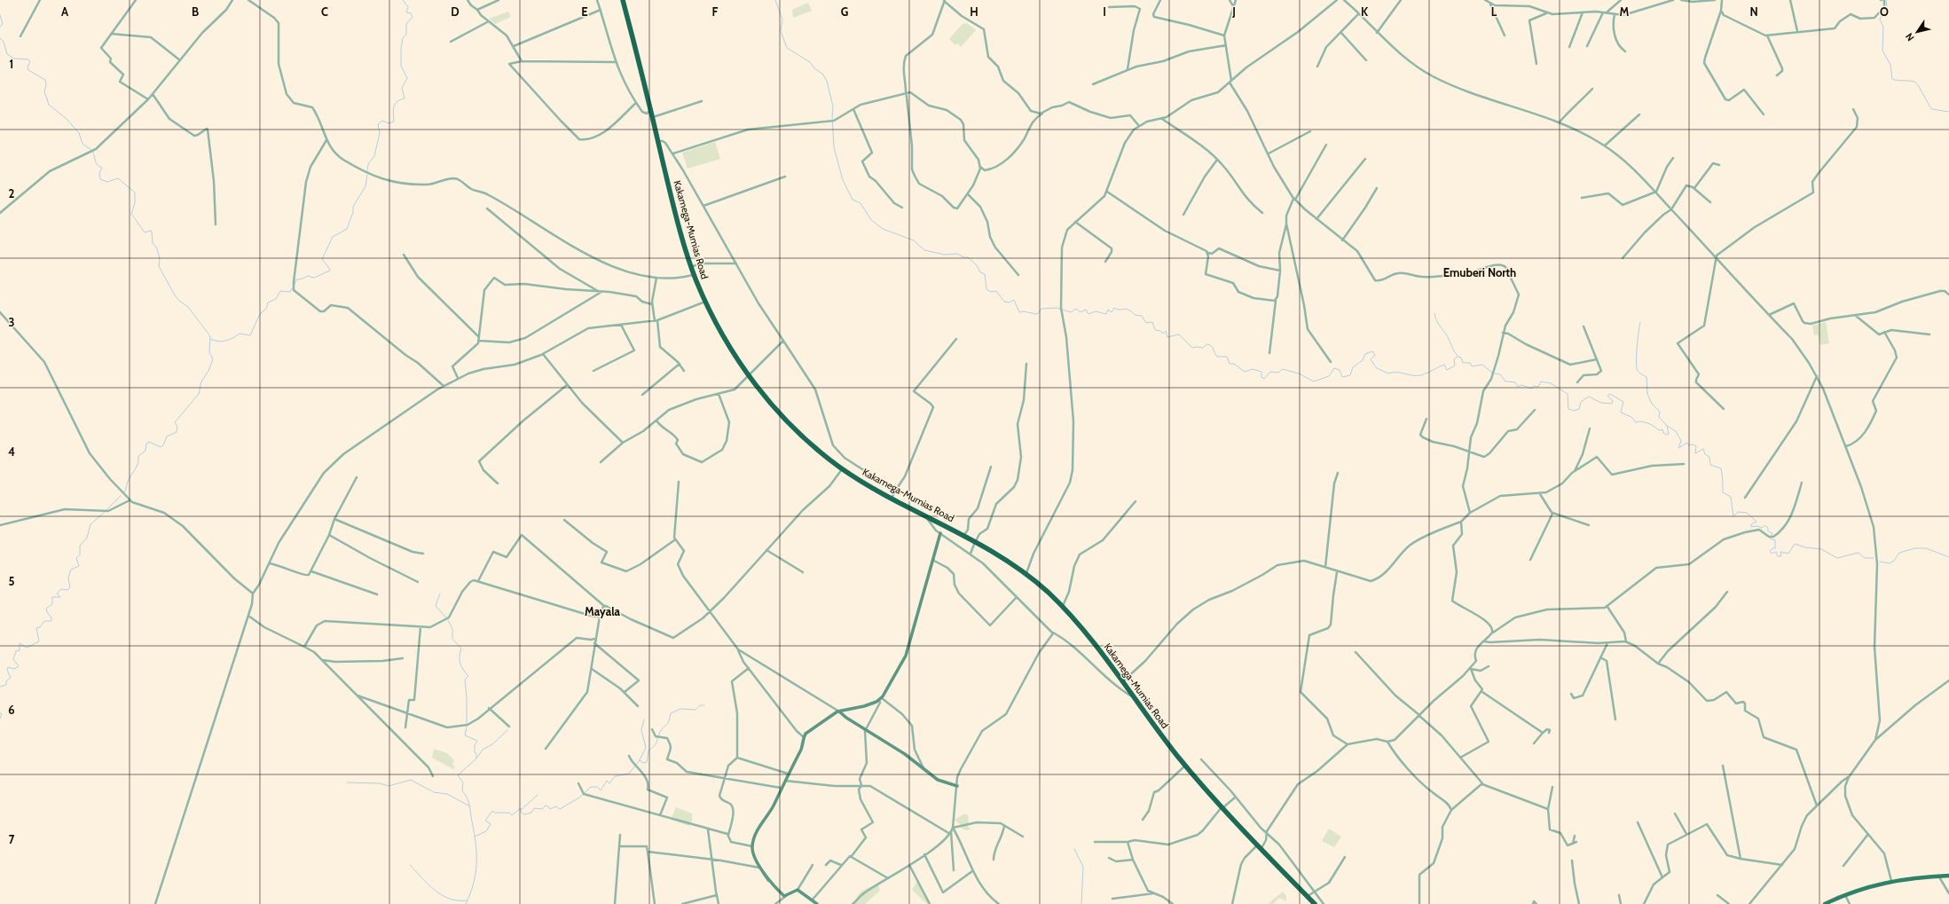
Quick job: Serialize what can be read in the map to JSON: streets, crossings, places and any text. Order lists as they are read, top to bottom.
{
  "streets": {
    "highway": ["Kakamega-Mumias Road"]
  },
  "districts": ["Emuberi North", "Mayala"],
  "north": "bottom left",
  "grid": {
    "columns": [
      "A",
      "B",
      "C",
      "D",
      "E",
      "F",
      "G",
      "H",
      "I",
      "J",
      "K",
      "L",
      "M",
      "N",
      "O"
    ],
    "rows": [
      "1",
      "2",
      "3",
      "4",
      "5",
      "6",
      "7"
    ]
  }
}
